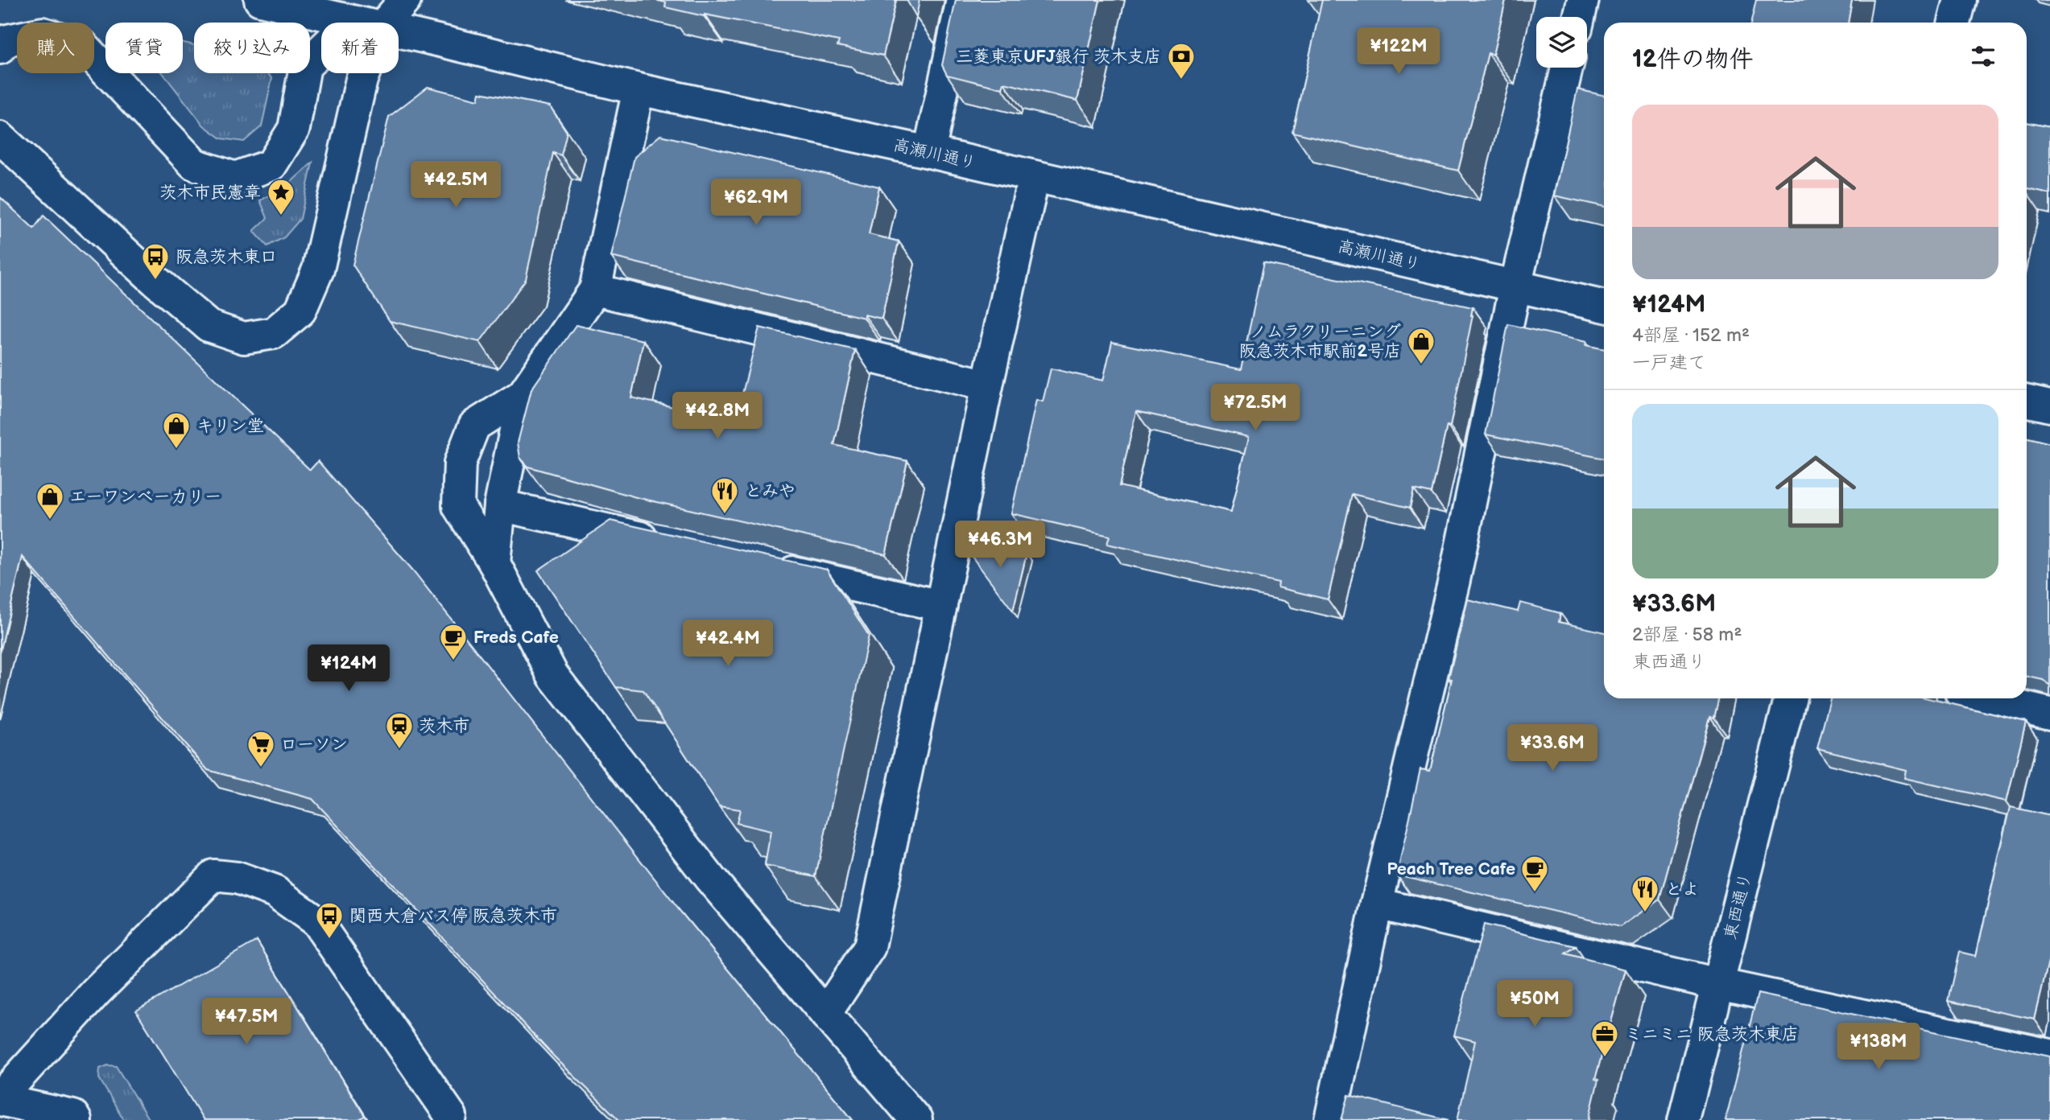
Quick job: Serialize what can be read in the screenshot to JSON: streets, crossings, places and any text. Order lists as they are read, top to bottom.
{
  "streets": {
    "street": ["高瀬川通り", "東西通り"]
  },
  "places": {
    "bank": ["三菱東京UFJ銀行 茨木支店"],
    "place": ["茨木市民憲章"],
    "bus stop": ["阪急茨木東口", "関西大倉バス停 阪急茨木市"],
    "shop": ["ノムラクリーニング 阪急茨木市駅前2号店", "キリン堂", "エーワンベーカリー"],
    "restaurant": ["とみや", "とよ"],
    "cafe": ["Freds Cafe", "Peach Tree Cafe"],
    "station": ["茨木市"],
    "supermarket": ["ローソン"],
    "office": ["ミニミニ 阪急茨木東店"]
  },
  "page": {
    "chip": [
      "購入",
      "賃貸",
      "絞り込み",
      "新着"
    ],
    "heading": "12件の物件",
    "price": [
      "¥122M",
      "¥42.5M",
      "¥62.9M",
      "¥72.5M",
      "¥42.8M",
      "¥46.3M",
      "¥42.4M",
      "¥124M",
      "¥33.6M",
      "¥50M",
      "¥47.5M",
      "¥138M"
    ],
    "list": [
      {
        "name": "¥124M",
        "note": "4部屋 · 152 m² · 一戸建て"
      },
      {
        "name": "¥33.6M",
        "note": "2部屋 · 58 m² · 東西通り"
      }
    ]
  }
}
